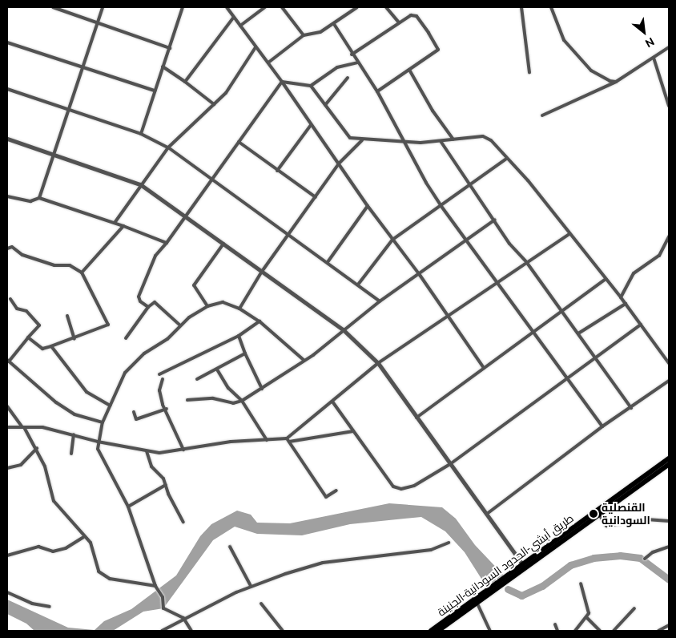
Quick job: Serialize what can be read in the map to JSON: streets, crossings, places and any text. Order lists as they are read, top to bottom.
{
  "streets": {
    "highway": ["طريق أبشي-الحدود السودانية-الجنينة"]
  },
  "places": ["القنصلية السودانية"],
  "north": "bottom right"
}
